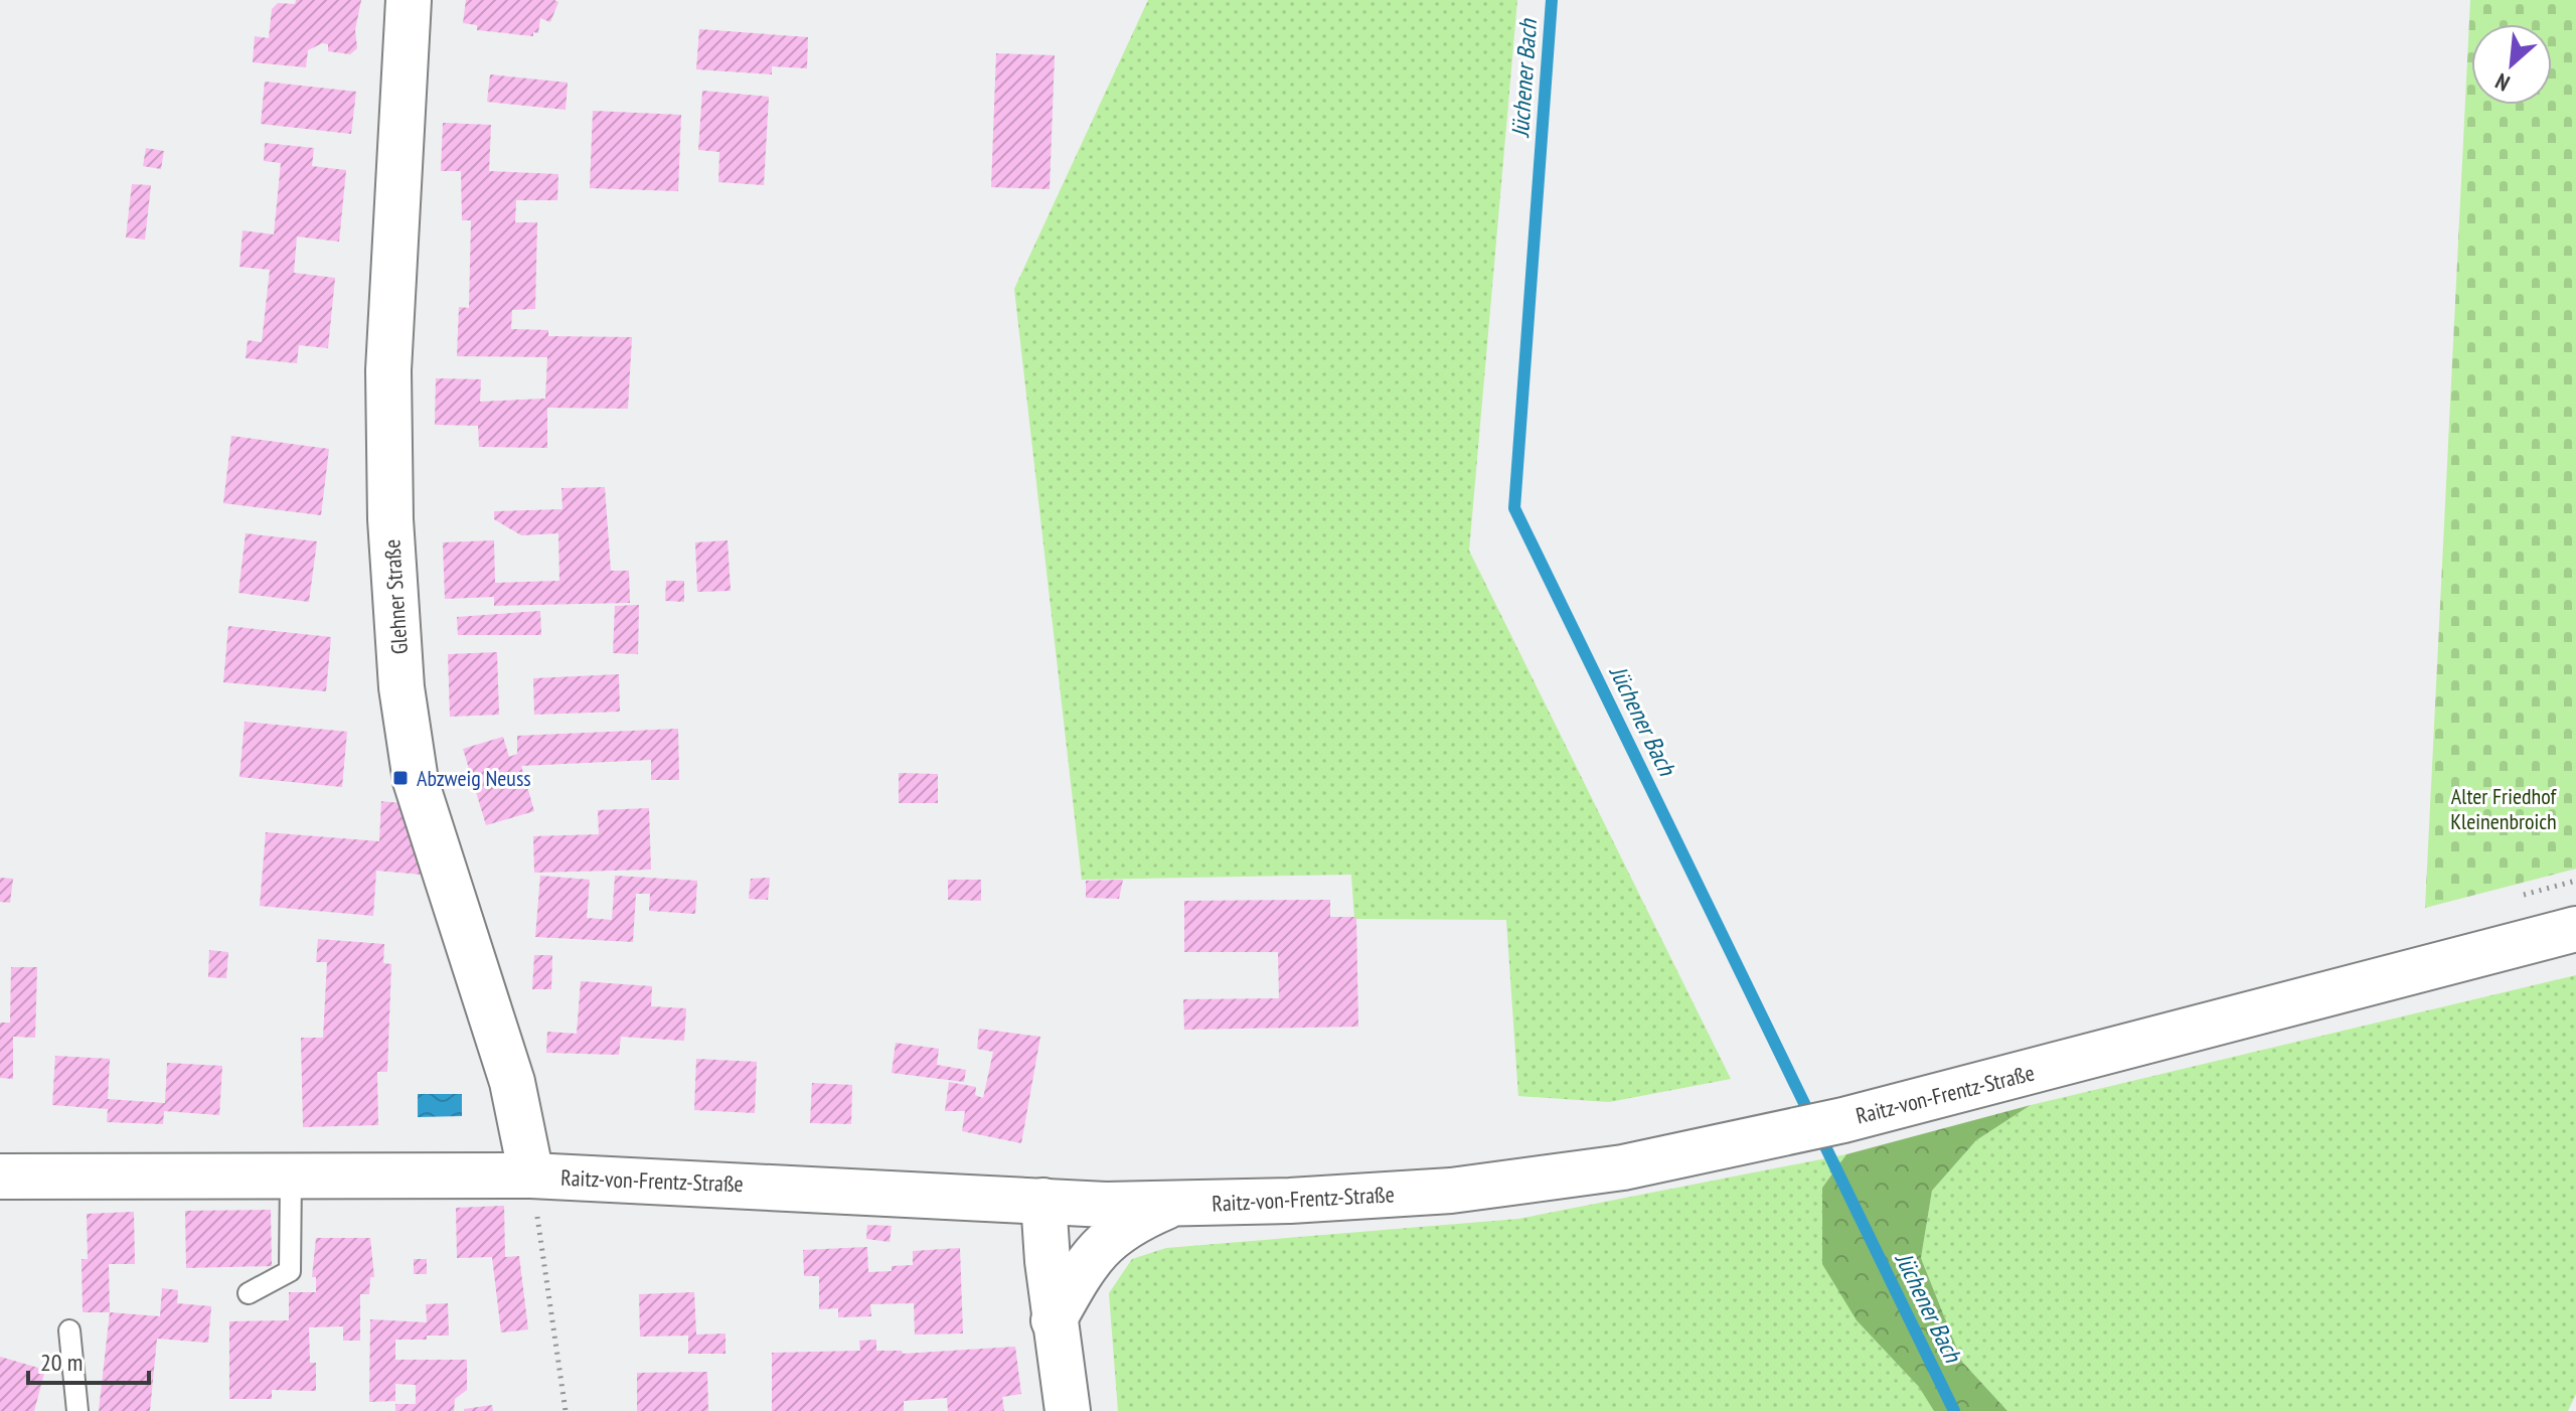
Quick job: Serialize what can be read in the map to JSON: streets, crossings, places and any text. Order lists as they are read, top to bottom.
{
  "streets": {
    "main road": ["Glehner Straße", "Raitz-von-Frentz-Straße"]
  },
  "crossings": [
    ["Glehner Straße", "Raitz-von-Frentz-Straße"]
  ],
  "water": ["Jüchener Bach"],
  "parks": ["Alter Friedhof Kleinenbroich"],
  "places": {
    "transit": ["Abzweig Neuss"]
  },
  "scale_bar": "20 m",
  "north": "bottom left"
}
